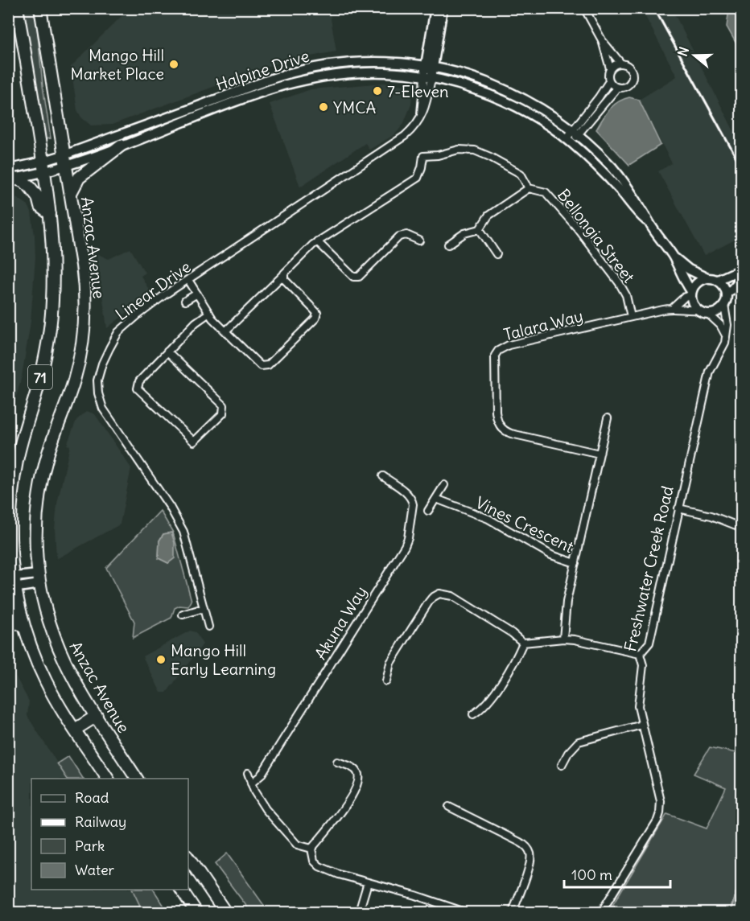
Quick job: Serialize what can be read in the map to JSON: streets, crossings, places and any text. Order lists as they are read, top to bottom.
{
  "streets": {
    "highway": ["Anzac Avenue", "71"],
    "main road": ["Halpine Drive"],
    "street": [
      "Bellongia Street",
      "Linear Drive",
      "Talara Way",
      "Vines Crescent",
      "Freshwater Creek Road",
      "Akuna Way"
    ]
  },
  "crossings": [
    ["Halpine Drive", "Anzac Avenue"],
    ["Halpine Drive", "Linear Drive"],
    ["Halpine Drive", "Talara Way"],
    ["Halpine Drive", "Freshwater Creek Road"],
    ["Bellongia Street", "Talara Way"],
    ["Talara Way", "Freshwater Creek Road"]
  ],
  "places": [
    "Mango Hill Market Place",
    "7-Eleven",
    "YMCA",
    "Mango Hill Early Learning"
  ],
  "legend": [
    "Road",
    "Railway",
    "Park",
    "Water"
  ],
  "scale_bar": "100 m",
  "north": "left"
}
